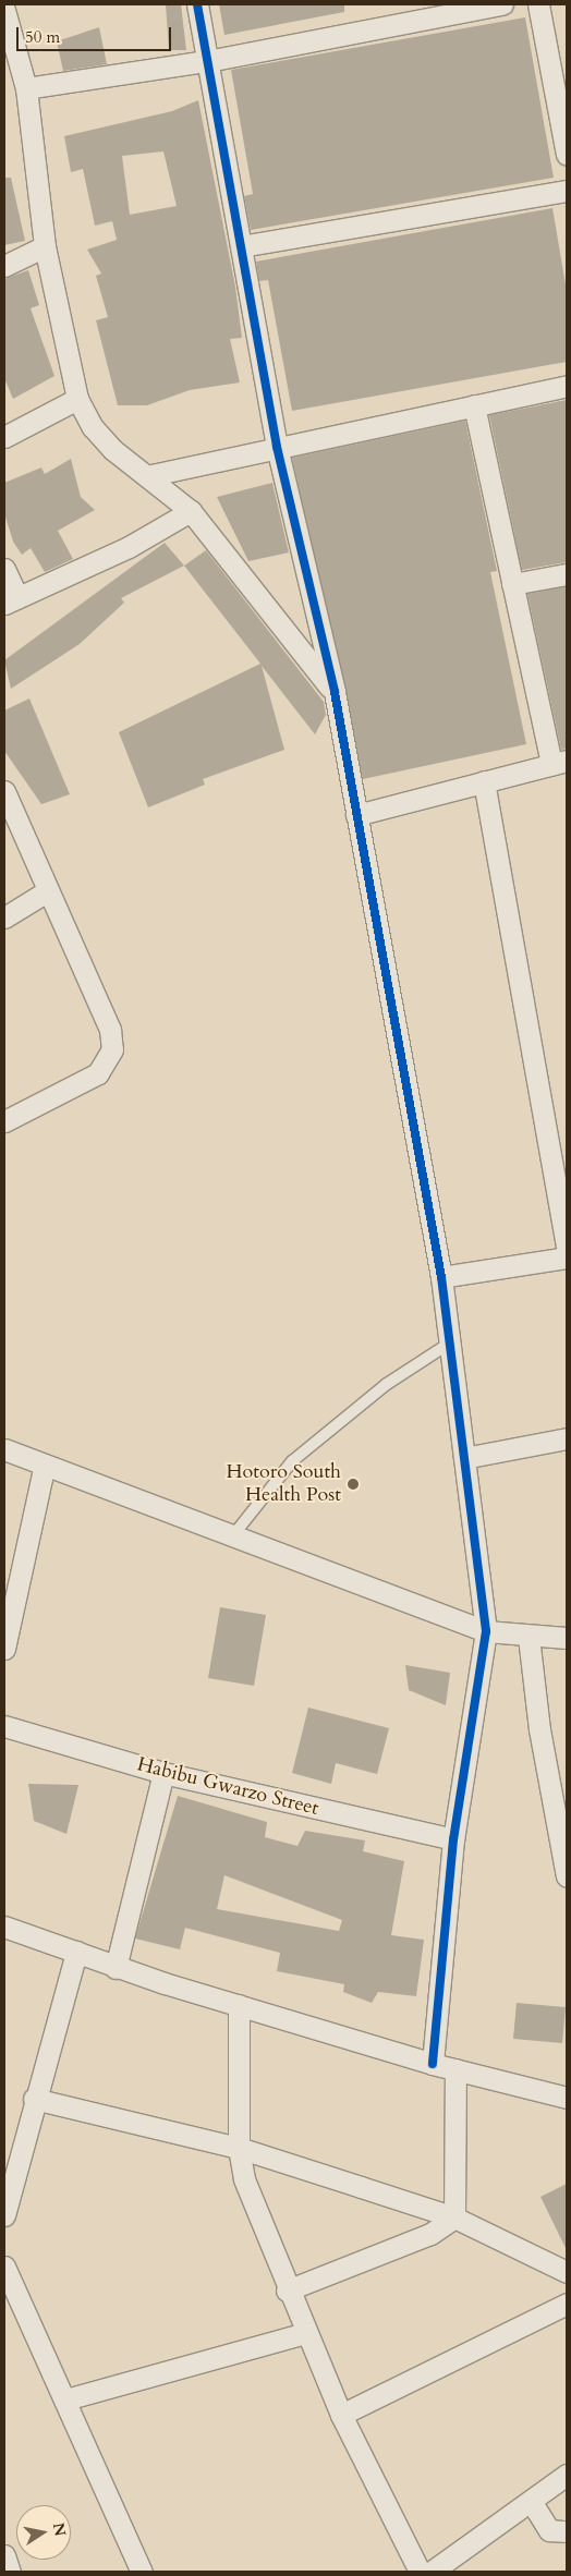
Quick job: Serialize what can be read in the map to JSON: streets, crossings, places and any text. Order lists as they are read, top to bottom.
{
  "streets": {
    "street": ["Habibu Gwarzo Street"]
  },
  "places": ["Hotoro South Health Post"],
  "scale_bar": "50 m",
  "north": "right"
}
